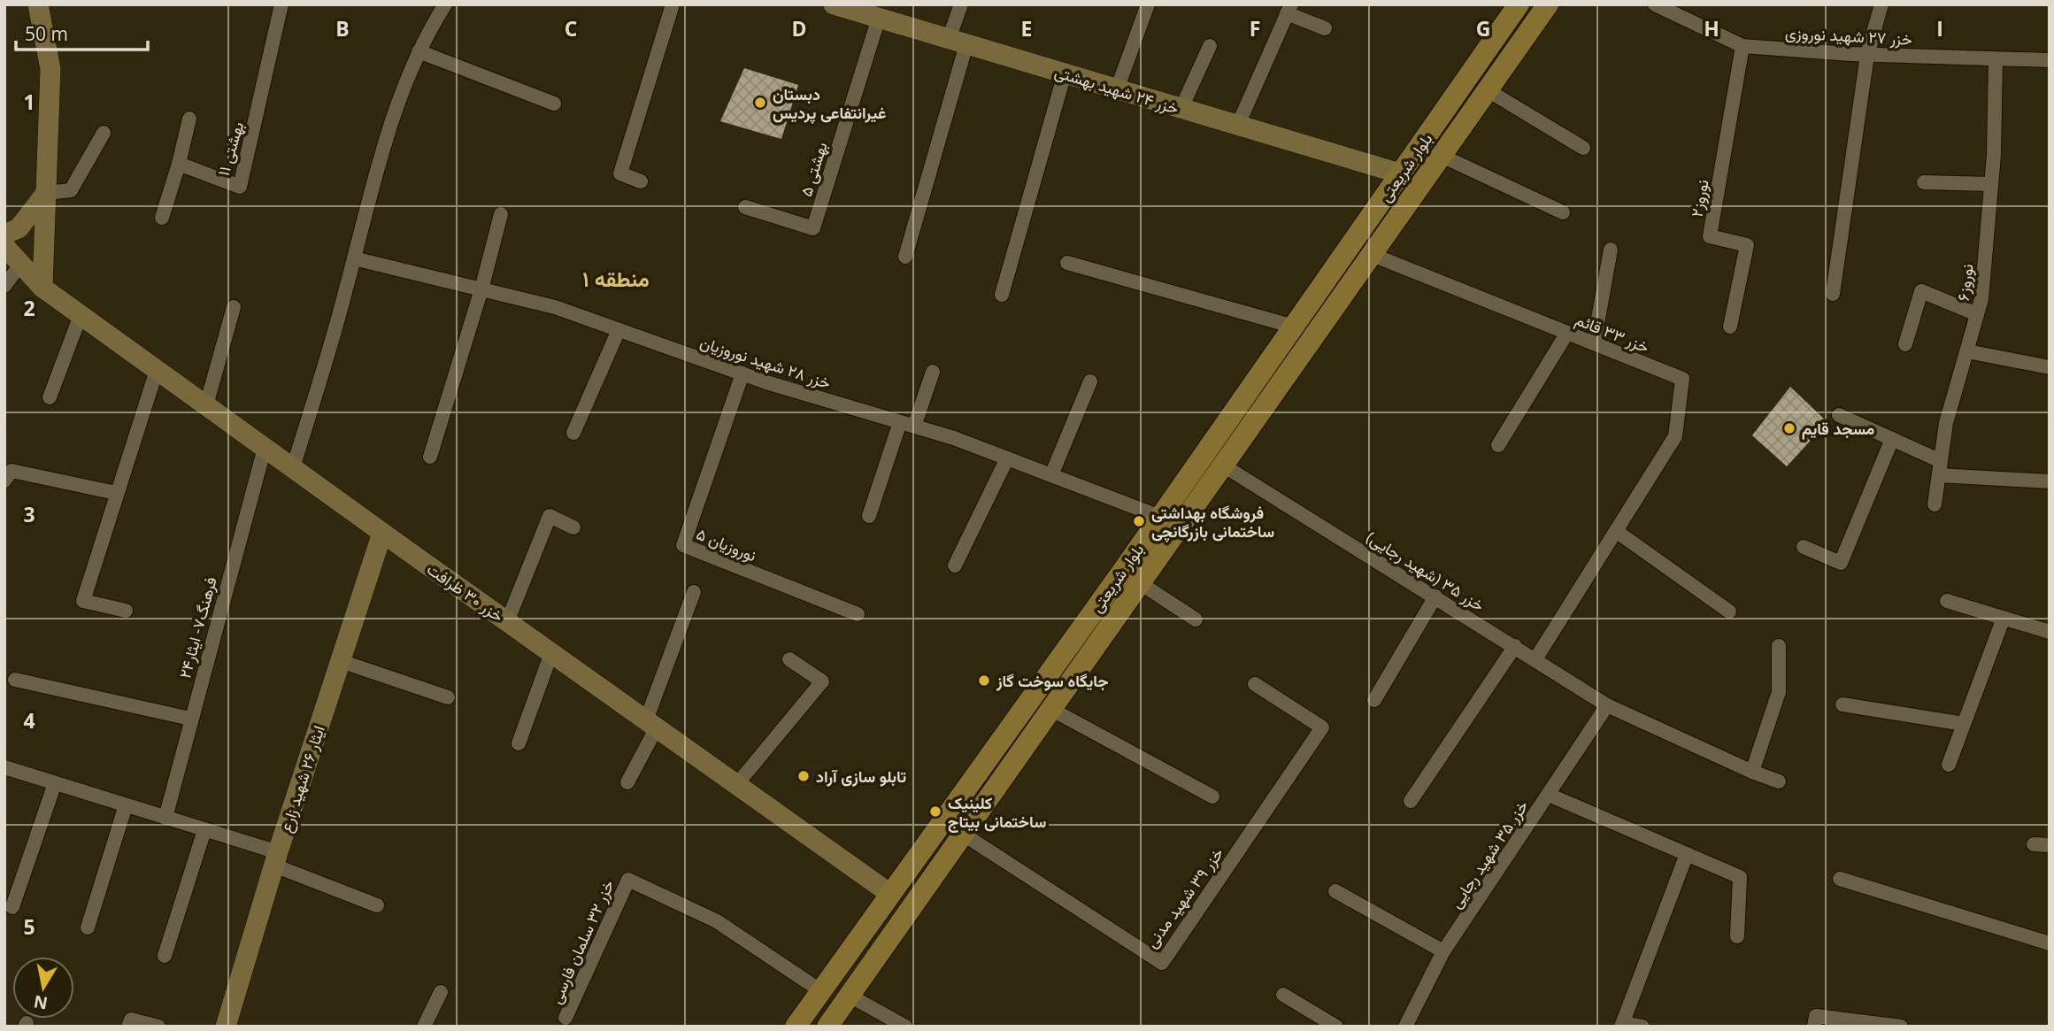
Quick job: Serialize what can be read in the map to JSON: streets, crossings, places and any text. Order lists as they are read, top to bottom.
{
  "streets": {
    "main road": ["بلوار شریعتی"],
    "street": [
      "خزر ۲۷ شهید نوروزی",
      "خزر ۲۴ شهید بهشتی",
      "بهشتی ۱۱",
      "بهشتی ۵",
      "نوروز۲",
      "نوروز۶",
      "خزر ۳۳ قائم",
      "خزر ۲۸ شهید نوروزیان",
      "نوروزیان ۵",
      "خزر ۳۵ (شهید رجایی)",
      "خزر ۳۰ ظرافت",
      "فرهنگ۷- ایثار۲۴",
      "ایثار ۲۶ شهید زارع",
      "خزر ۳۵ شهید رجایی",
      "خزر ۳۹ شهید مدنی",
      "خزر ۳۲ سلمان فارسی"
    ]
  },
  "crossings": [
    ["خزر ۲۷ شهید نوروزی", "نوروز۲"],
    ["خزر ۲۷ شهید نوروزی", "نوروز۶"],
    ["خزر ۲۴ شهید بهشتی", "بلوار شریعتی"],
    ["خزر ۲۴ شهید بهشتی", "بهشتی ۵"],
    ["بلوار شریعتی", "خزر ۳۳ قائم"],
    ["بلوار شریعتی", "خزر ۲۸ شهید نوروزیان"],
    ["بلوار شریعتی", "خزر ۳۵ (شهید رجایی)"],
    ["بلوار شریعتی", "خزر ۳۰ ظرافت"],
    ["بلوار شریعتی", "خزر ۳۹ شهید مدنی"],
    ["بلوار شریعتی", "خزر ۳۲ سلمان فارسی"],
    ["خزر ۲۸ شهید نوروزیان", "نوروزیان ۵"],
    ["خزر ۳۵ (شهید رجایی)", "خزر ۳۵ شهید رجایی"],
    ["خزر ۳۰ ظرافت", "فرهنگ۷- ایثار۲۴"],
    ["خزر ۳۰ ظرافت", "ایثار ۲۶ شهید زارع"]
  ],
  "districts": ["منطقه ۱"],
  "places": [
    "دبستان غیرانتفاعی پردیس",
    "مسجد قایم",
    "فروشگاه بهداشتی ساختمانی بازرگانچی",
    "جایگاه سوخت گاز",
    "تابلو سازی آراد",
    "کلینیک ساختمانی بیتاج"
  ],
  "scale_bar": "50 m",
  "north": "bottom",
  "grid": {
    "columns": [
      "B",
      "C",
      "D",
      "E",
      "F",
      "G",
      "H",
      "I"
    ],
    "rows": [
      "1",
      "2",
      "3",
      "4",
      "5"
    ]
  }
}
